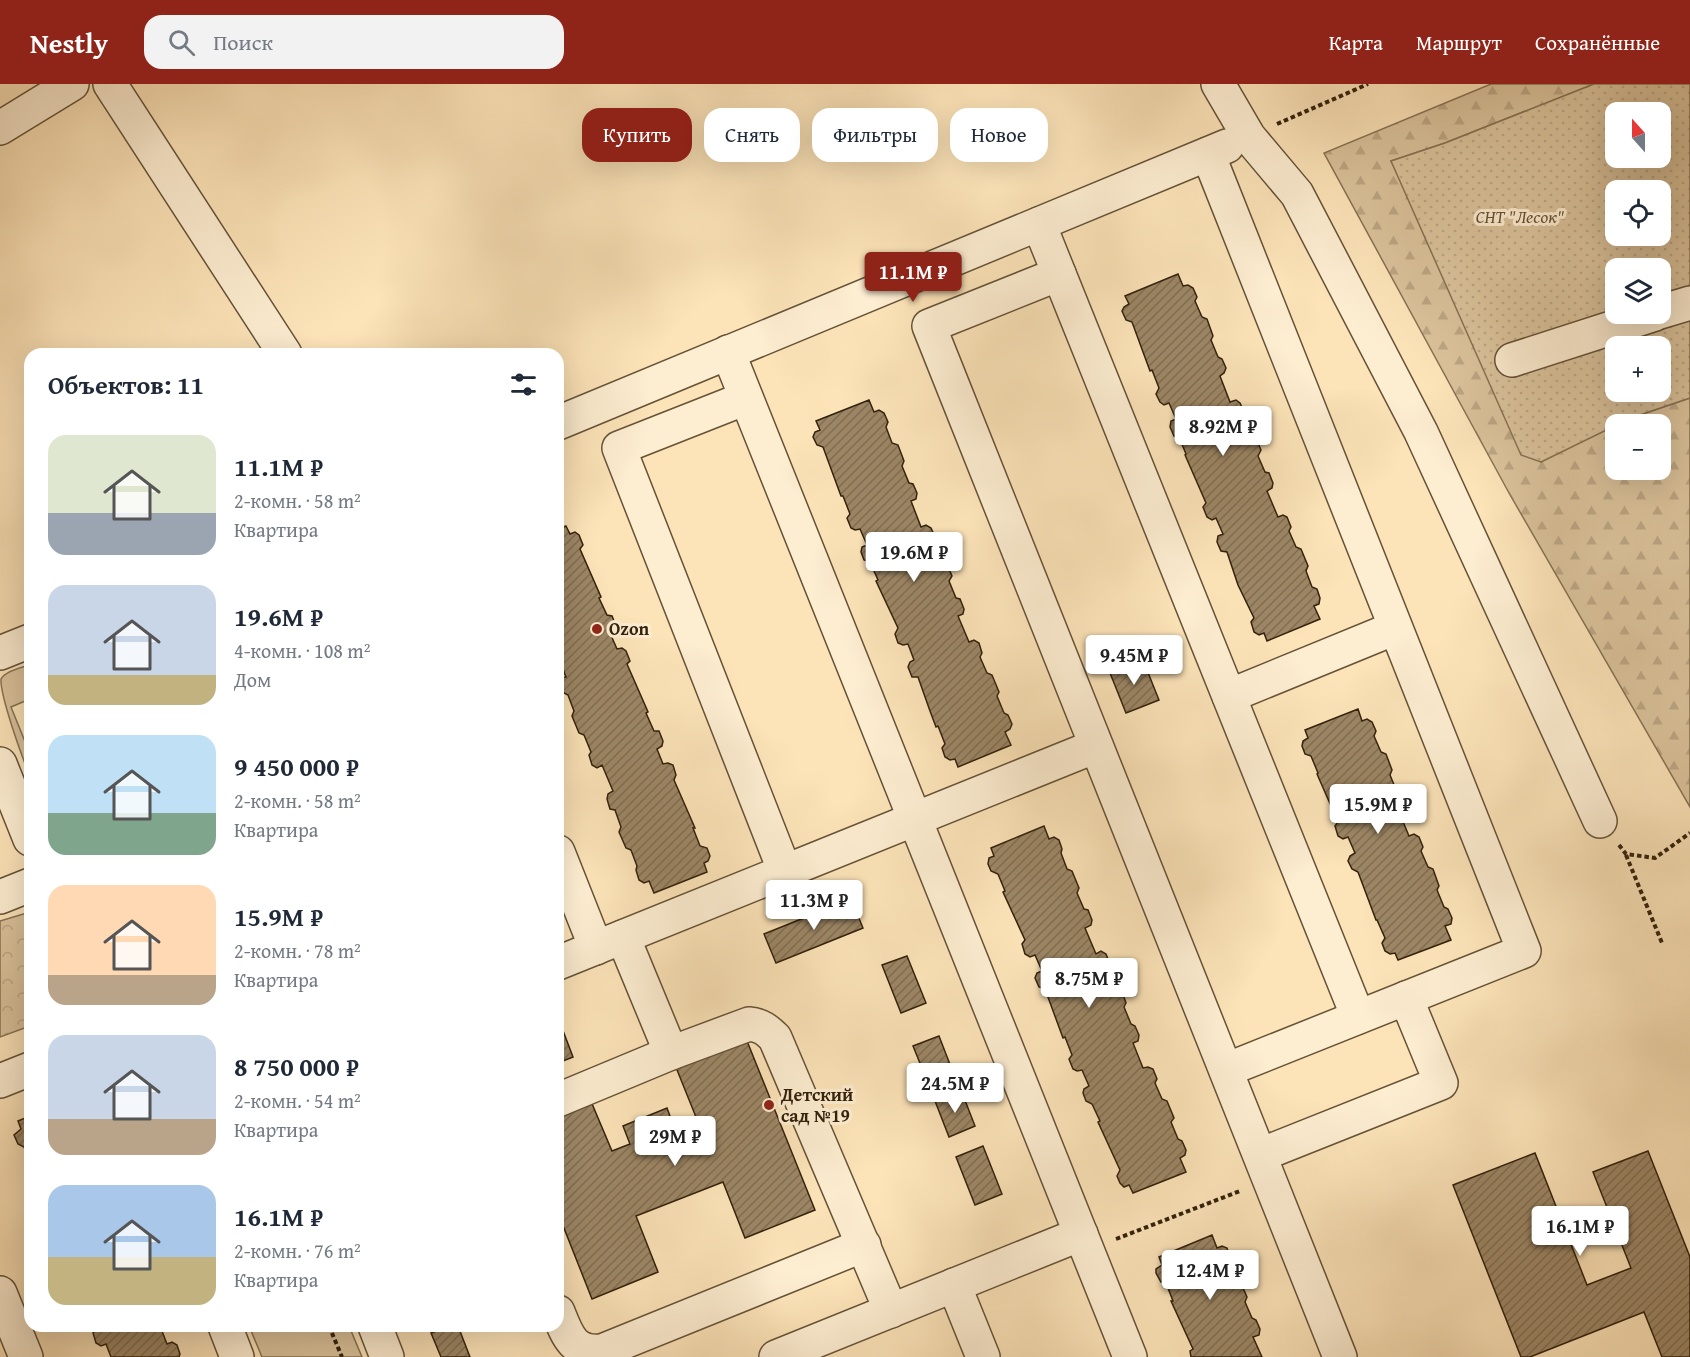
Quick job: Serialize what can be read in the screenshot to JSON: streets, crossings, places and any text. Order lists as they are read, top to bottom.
{
  "parks": ["СНТ \"Лесок\""],
  "places": ["Ozon", "Детский сад №19"],
  "north": "top",
  "page": {
    "header": "Nestly",
    "search": "Поиск",
    "nav": ["Карта", "Маршрут", "Сохранённые"],
    "map_buttons": ["+", "−"],
    "chip": [
      "Купить",
      "Снять",
      "Фильтры",
      "Новое"
    ],
    "price": [
      "11.1M ₽",
      "8.92M ₽",
      "19.6M ₽",
      "9.45M ₽",
      "15.9M ₽",
      "11.3M ₽",
      "8.75M ₽",
      "24.5M ₽",
      "29M ₽",
      "16.1M ₽",
      "12.4M ₽"
    ],
    "heading": "Объектов: 11",
    "list": [
      {
        "name": "11.1M ₽",
        "note": "2-комн. · 58 m² · Квартира"
      },
      {
        "name": "19.6M ₽",
        "note": "4-комн. · 108 m² · Дом"
      },
      {
        "name": "9 450 000 ₽",
        "note": "2-комн. · 58 m² · Квартира"
      },
      {
        "name": "15.9M ₽",
        "note": "2-комн. · 78 m² · Квартира"
      },
      {
        "name": "8 750 000 ₽",
        "note": "2-комн. · 54 m² · Квартира"
      },
      {
        "name": "16.1M ₽",
        "note": "2-комн. · 76 m² · Квартира"
      }
    ]
  }
}
